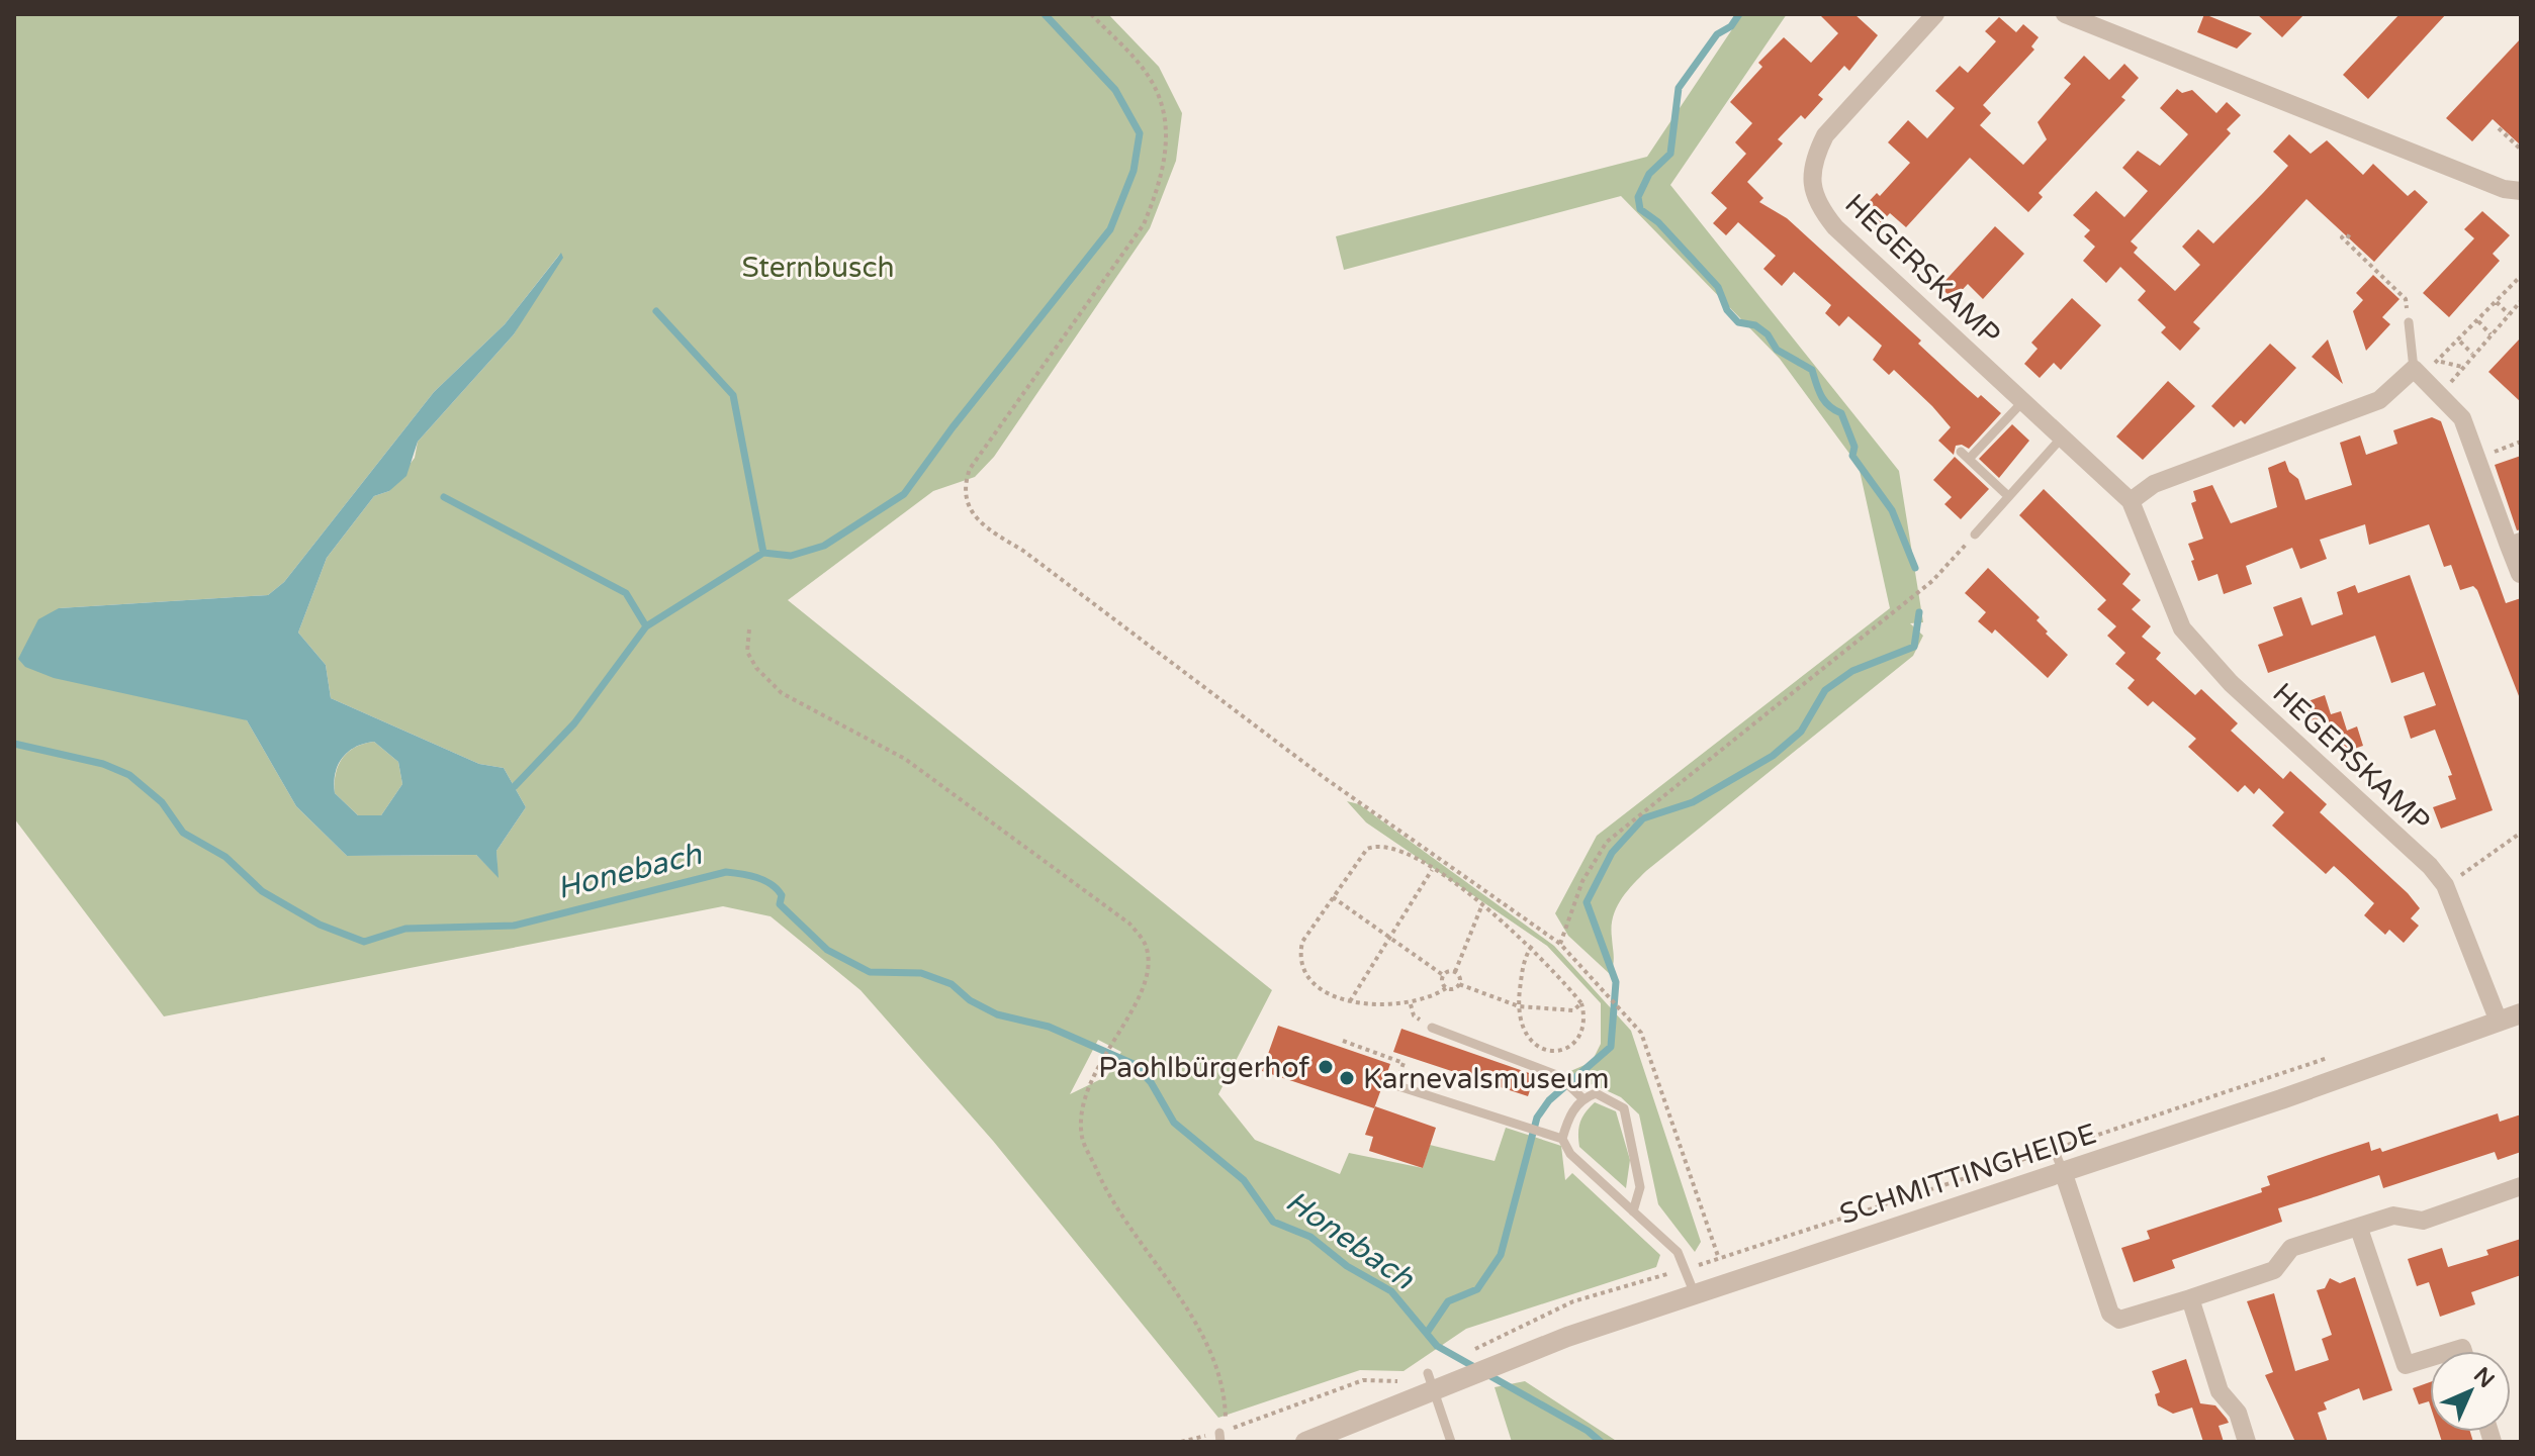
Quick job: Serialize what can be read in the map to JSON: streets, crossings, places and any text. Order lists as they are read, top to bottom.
{
  "streets": {
    "street": ["HEGERSKAMP", "SCHMITTINGHEIDE"]
  },
  "crossings": [
    ["HEGERSKAMP", "SCHMITTINGHEIDE"]
  ],
  "water": ["Honebach"],
  "parks": ["Sternbusch"],
  "places": ["Paohlbürgerhof", "Karnevalsmuseum"],
  "north": "top right"
}
